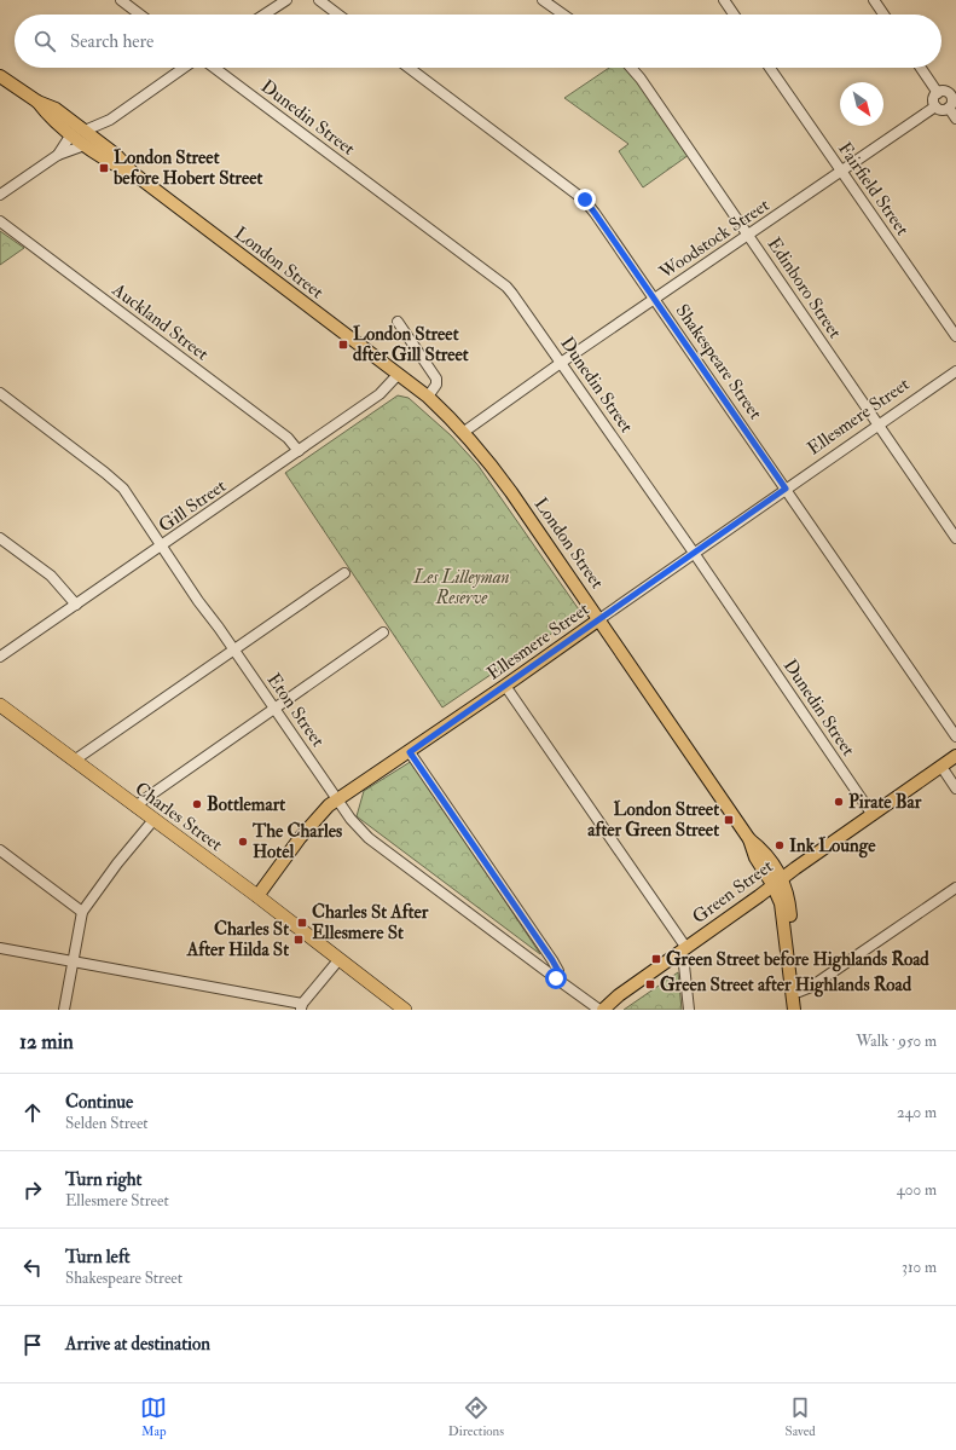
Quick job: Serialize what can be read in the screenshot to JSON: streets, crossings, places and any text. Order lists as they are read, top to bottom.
{
  "streets": {
    "highway": ["Charles Street"],
    "main road": ["London Street", "Ellesmere Street", "Green Street"],
    "street": [
      "Dunedin Street",
      "Fairfield Street",
      "Woodstock Street",
      "Edinboro Street",
      "Auckland Street",
      "Shakespeare Street",
      "Gill Street",
      "Eton Street"
    ]
  },
  "crossings": [
    ["Dunedin Street", "Woodstock Street"],
    ["Dunedin Street", "Ellesmere Street"],
    ["Dunedin Street", "Green Street"],
    ["Fairfield Street", "Woodstock Street"],
    ["Woodstock Street", "London Street"],
    ["Woodstock Street", "Edinboro Street"],
    ["Woodstock Street", "Shakespeare Street"],
    ["London Street", "Ellesmere Street"],
    ["London Street", "Gill Street"],
    ["London Street", "Green Street"],
    ["Edinboro Street", "Ellesmere Street"],
    ["Auckland Street", "Gill Street"],
    ["Shakespeare Street", "Ellesmere Street"],
    ["Ellesmere Street", "Eton Street"],
    ["Ellesmere Street", "Charles Street"],
    ["Gill Street", "Eton Street"],
    ["Eton Street", "Green Street"]
  ],
  "parks": ["Les Lilleyman Reserve"],
  "places": {
    "transit": [
      "London Street before Hobert Street",
      "London Street dfter Gill Street",
      "London Street after Green Street",
      "Charles St After Ellesmere St",
      "Charles St After Hilda St",
      "Green Street before Highlands Road",
      "Green Street after Highlands Road"
    ],
    "other": [
      "Pirate Bar",
      "Bottlemart",
      "The Charles Hotel",
      "Ink Lounge"
    ]
  },
  "north": "bottom right",
  "page": {
    "search": "Search here",
    "heading": ["12 min", "Walk · 950 m"],
    "list": [
      ["Continue", "Selden Street", "240 m"],
      ["Turn right", "Ellesmere Street", "400 m"],
      ["Turn left", "Shakespeare Street", "310 m"],
      "Arrive at destination"
    ],
    "nav": ["Map", "Directions", "Saved"]
  }
}
